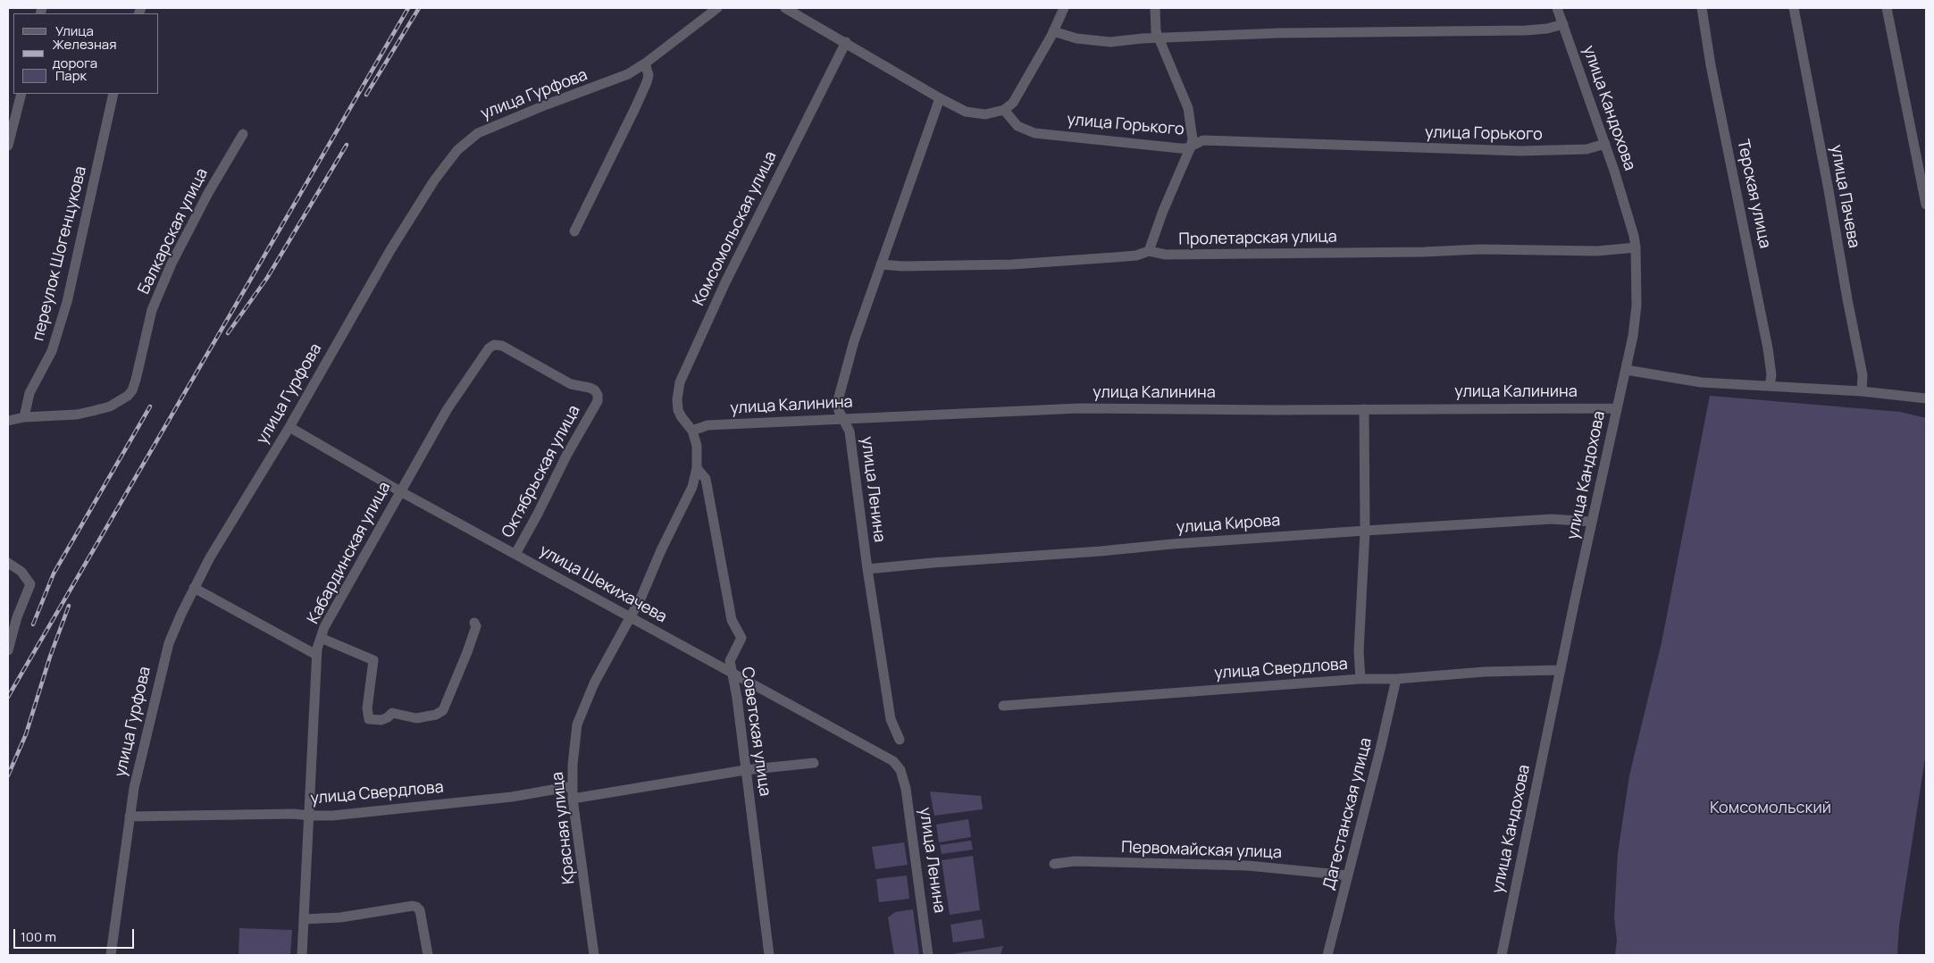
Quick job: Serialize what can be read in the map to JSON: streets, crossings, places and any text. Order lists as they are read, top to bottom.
{
  "streets": {
    "street": [
      "улица Гурфова",
      "улица Кандохова",
      "улица Горького",
      "Терская улица",
      "улица Пачева",
      "Комсомольская улица",
      "Балкарская улица",
      "Пролетарская улица",
      "переулок Шогенцукова",
      "улица Калинина",
      "Октябрьская улица",
      "улица Ленина",
      "улица Кирова",
      "Кабардинская улица",
      "улица Шекихачева",
      "улица Свердлова",
      "Советская улица",
      "Дагестанская улица",
      "Красная улица",
      "Первомайская улица"
    ]
  },
  "crossings": [
    ["улица Гурфова", "улица Шекихачева"],
    ["улица Гурфова", "улица Свердлова"],
    ["улица Кандохова", "улица Горького"],
    ["улица Кандохова", "Пролетарская улица"],
    ["улица Кандохова", "улица Калинина"],
    ["улица Кандохова", "улица Кирова"],
    ["улица Кандохова", "улица Свердлова"],
    ["Комсомольская улица", "улица Калинина"],
    ["Комсомольская улица", "Красная улица"],
    ["Балкарская улица", "переулок Шогенцукова"],
    ["Пролетарская улица", "улица Ленина"],
    ["улица Калинина", "улица Ленина"],
    ["улица Калинина", "Красная улица"],
    ["Октябрьская улица", "Кабардинская улица"],
    ["Октябрьская улица", "улица Шекихачева"],
    ["улица Ленина", "улица Кирова"],
    ["улица Ленина", "улица Шекихачева"],
    ["Кабардинская улица", "улица Шекихачева"],
    ["Кабардинская улица", "улица Свердлова"],
    ["улица Шекихачева", "Советская улица"],
    ["улица Шекихачева", "Красная улица"],
    ["улица Свердлова", "Дагестанская улица"],
    ["улица Свердлова", "Красная улица"],
    ["Советская улица", "Красная улица"],
    ["Дагестанская улица", "Первомайская улица"]
  ],
  "parks": ["Комсомольский"],
  "legend": ["Улица", "Железная дорога", "Парк"],
  "scale_bar": "100 m"
}
